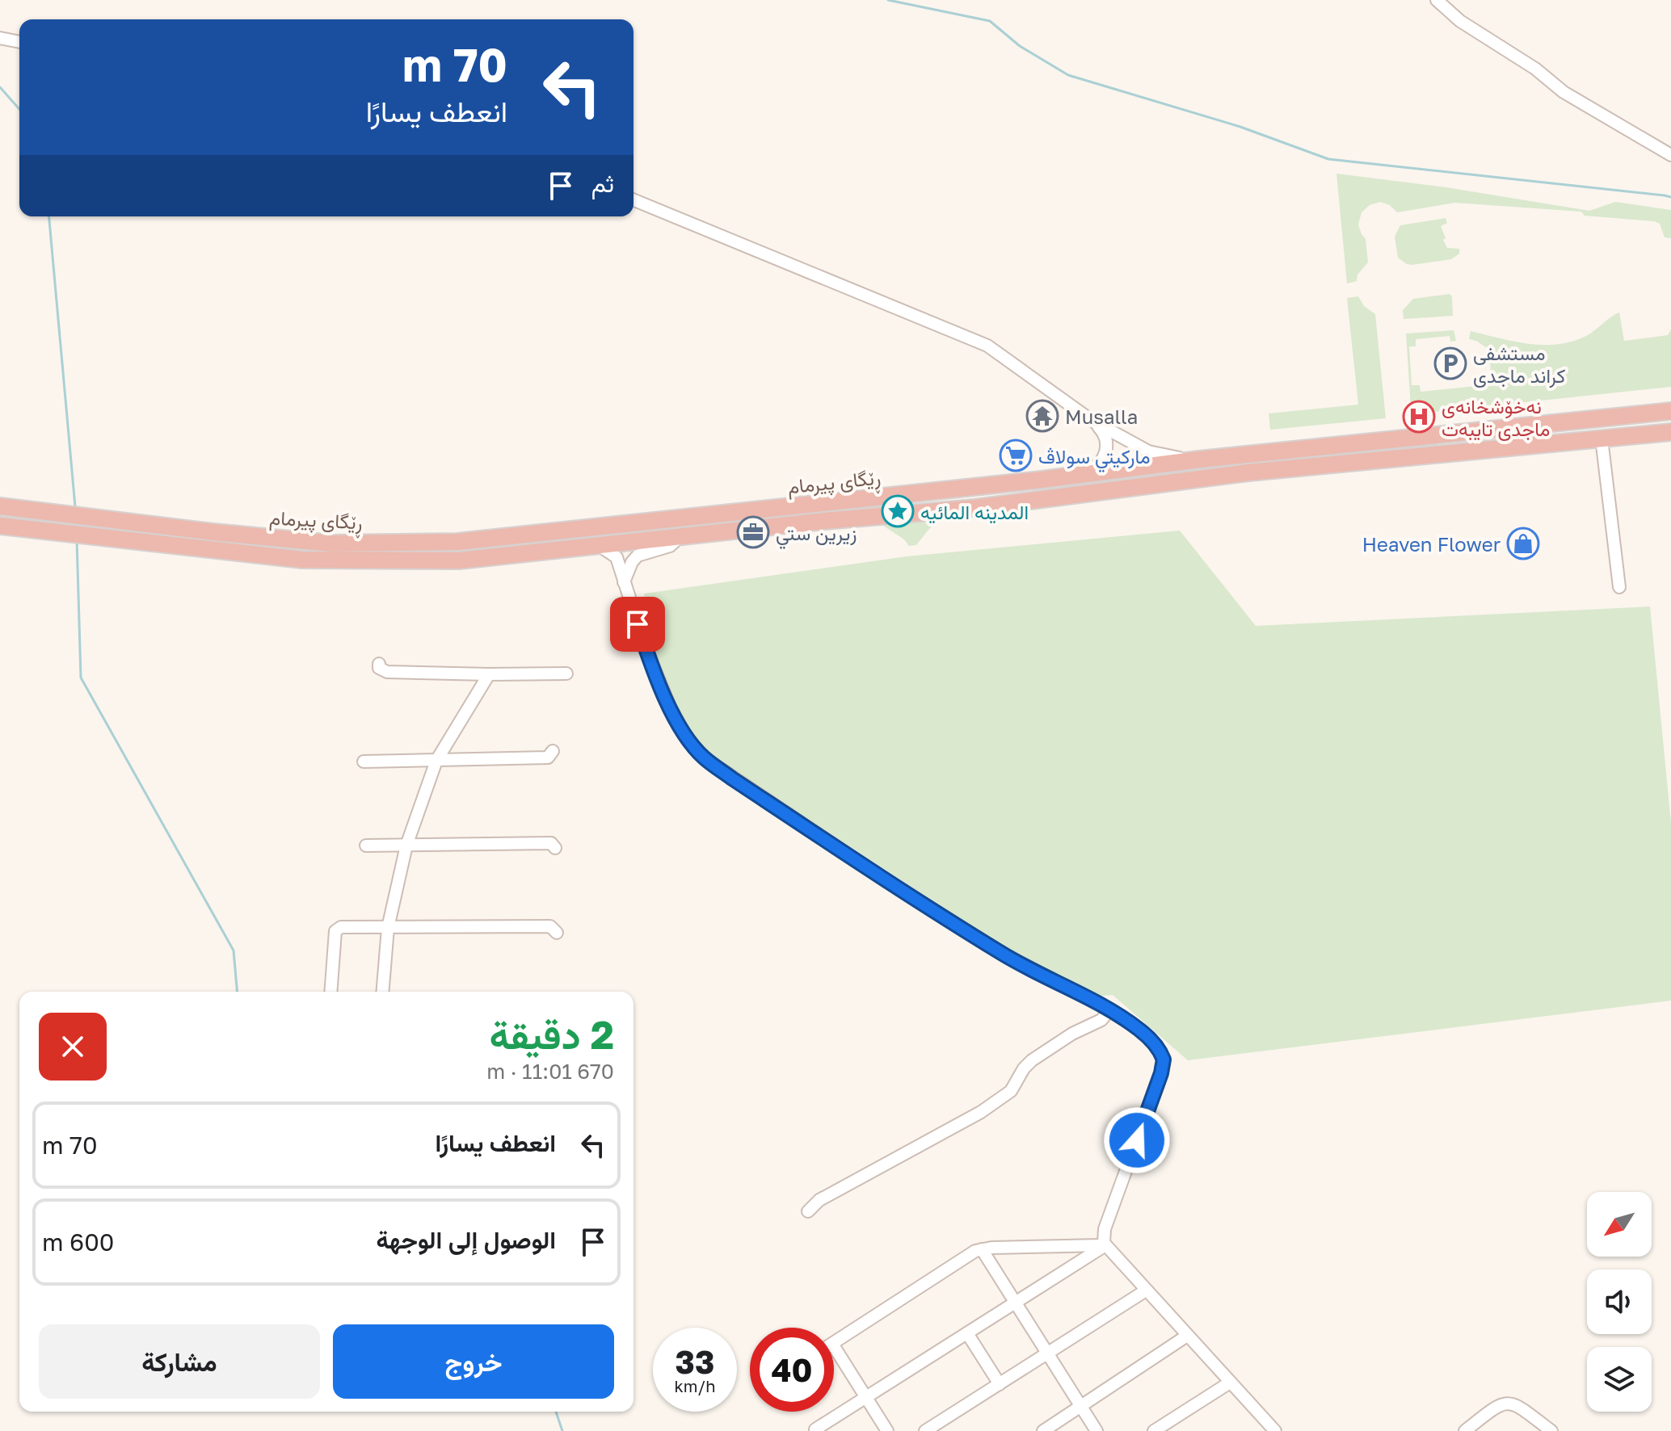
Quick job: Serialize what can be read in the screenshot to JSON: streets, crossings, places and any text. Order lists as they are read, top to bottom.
{
  "streets": {
    "highway": ["ڕێگای پیرمام"]
  },
  "places": {
    "parking": ["مستشفی کراند ماجدی"],
    "temple": ["Musalla"],
    "hospital": ["نەخۆشخانەی ماجدی تایبەت"],
    "supermarket": ["ماركيتي سولاڤ"],
    "place": ["المدينه المائيه"],
    "office": ["زيرين ستي"],
    "shop": ["Heaven Flower"]
  },
  "north": "bottom left",
  "page": {
    "turn": ["70 m", "انعطف يسارًا"],
    "then": "ثم",
    "heading": ["2 دقيقة", "670 m · 11:01"],
    "list": [
      {
        "name": "انعطف يسارًا",
        "value": "70 m"
      },
      {
        "name": "الوصول إلى الوجهة",
        "value": "600 m"
      }
    ],
    "buttons": ["خروج", "مشاركة"],
    "speed": "33 km/h",
    "limit": "40"
  }
}
